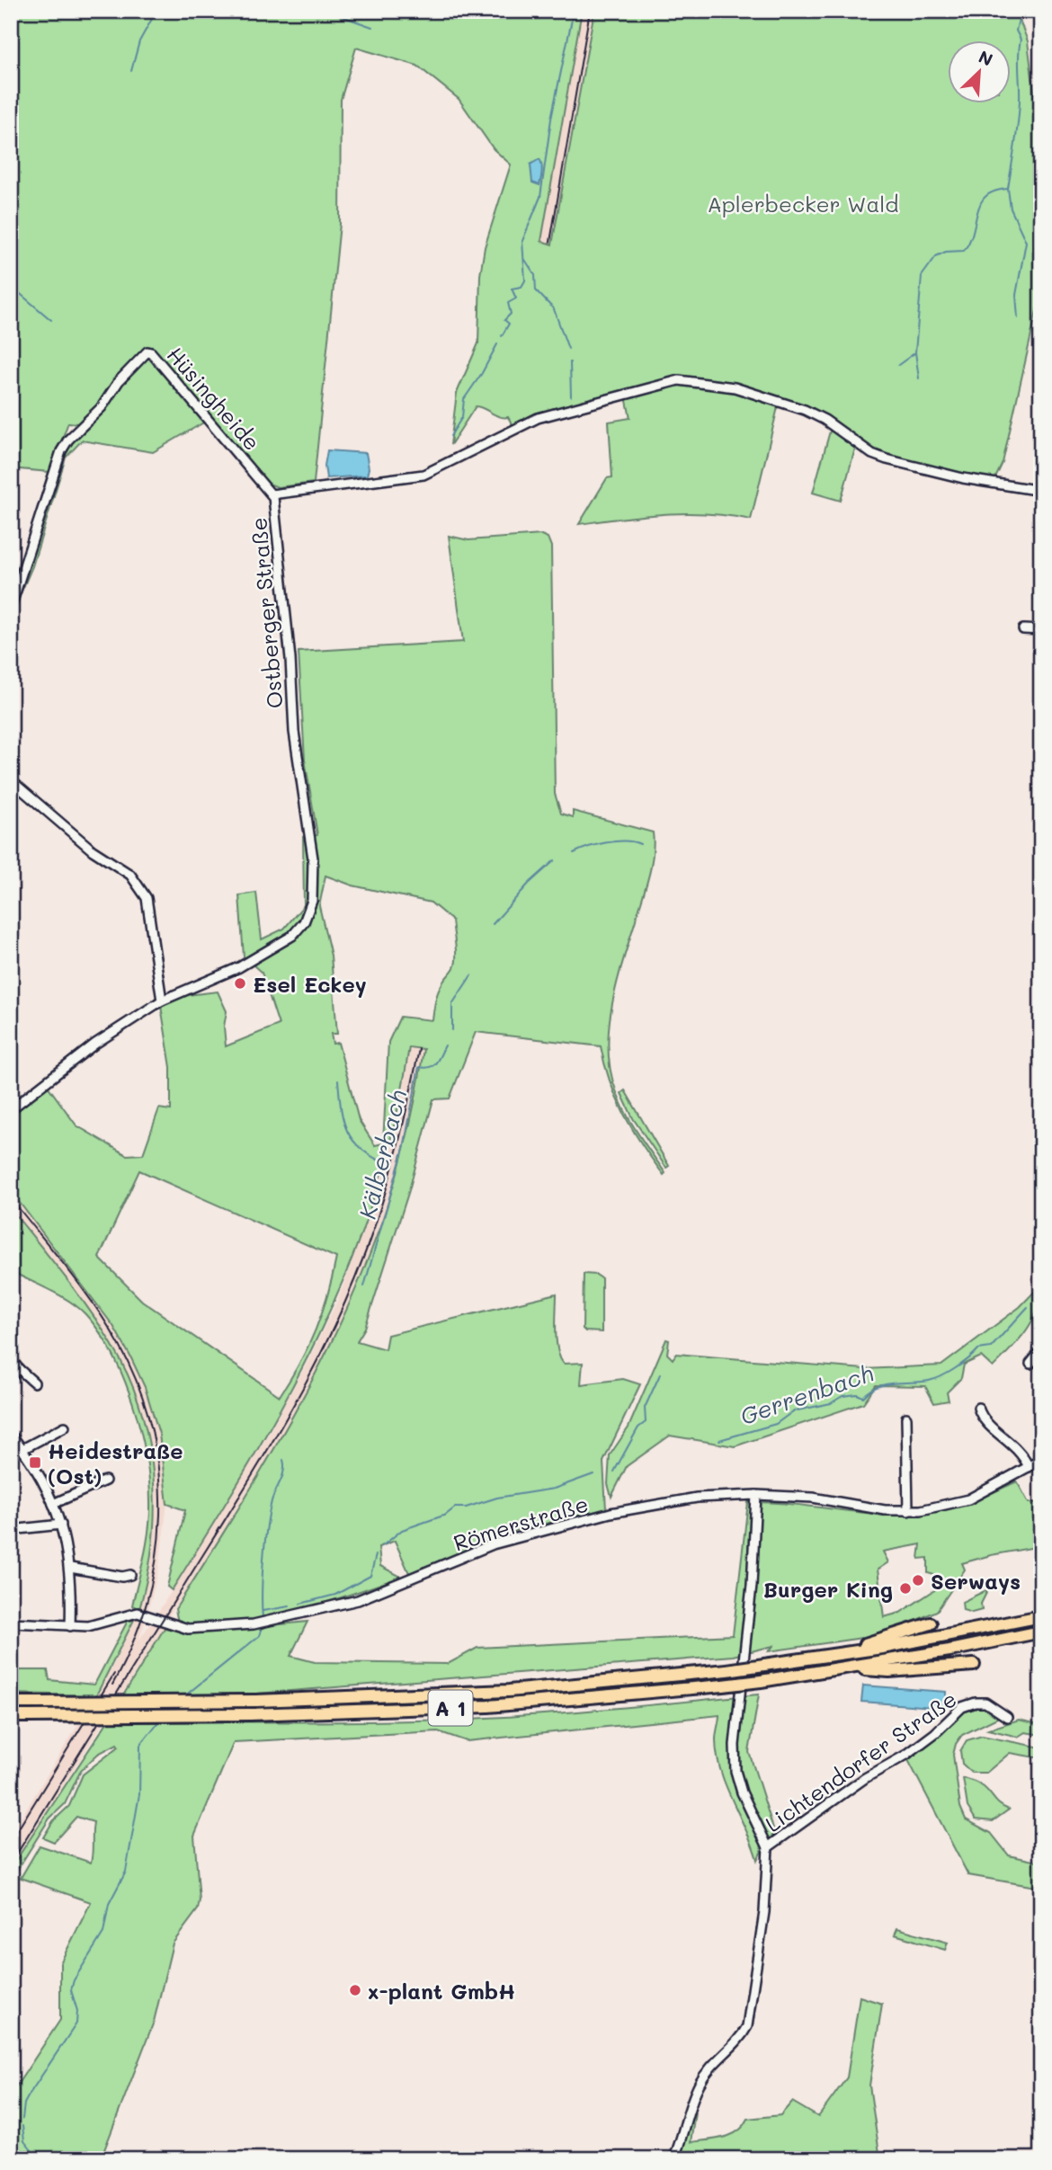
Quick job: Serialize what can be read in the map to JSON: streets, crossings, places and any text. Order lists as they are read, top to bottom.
{
  "streets": {
    "highway": ["A 1"],
    "street": [
      "Hüsingheide",
      "Ostberger Straße",
      "Römerstraße",
      "Lichtendorfer Straße"
    ]
  },
  "crossings": [
    ["Hüsingheide", "Ostberger Straße"],
    ["Römerstraße", "Lichtendorfer Straße"]
  ],
  "water": ["Kälberbach", "Gerrenbach"],
  "parks": ["Aplerbecker Wald"],
  "places": {
    "other": [
      "Esel Eckey",
      "Serways",
      "Burger King",
      "x-plant GmbH"
    ],
    "transit": ["Heidestraße (Ost)"]
  },
  "north": "top right"
}
